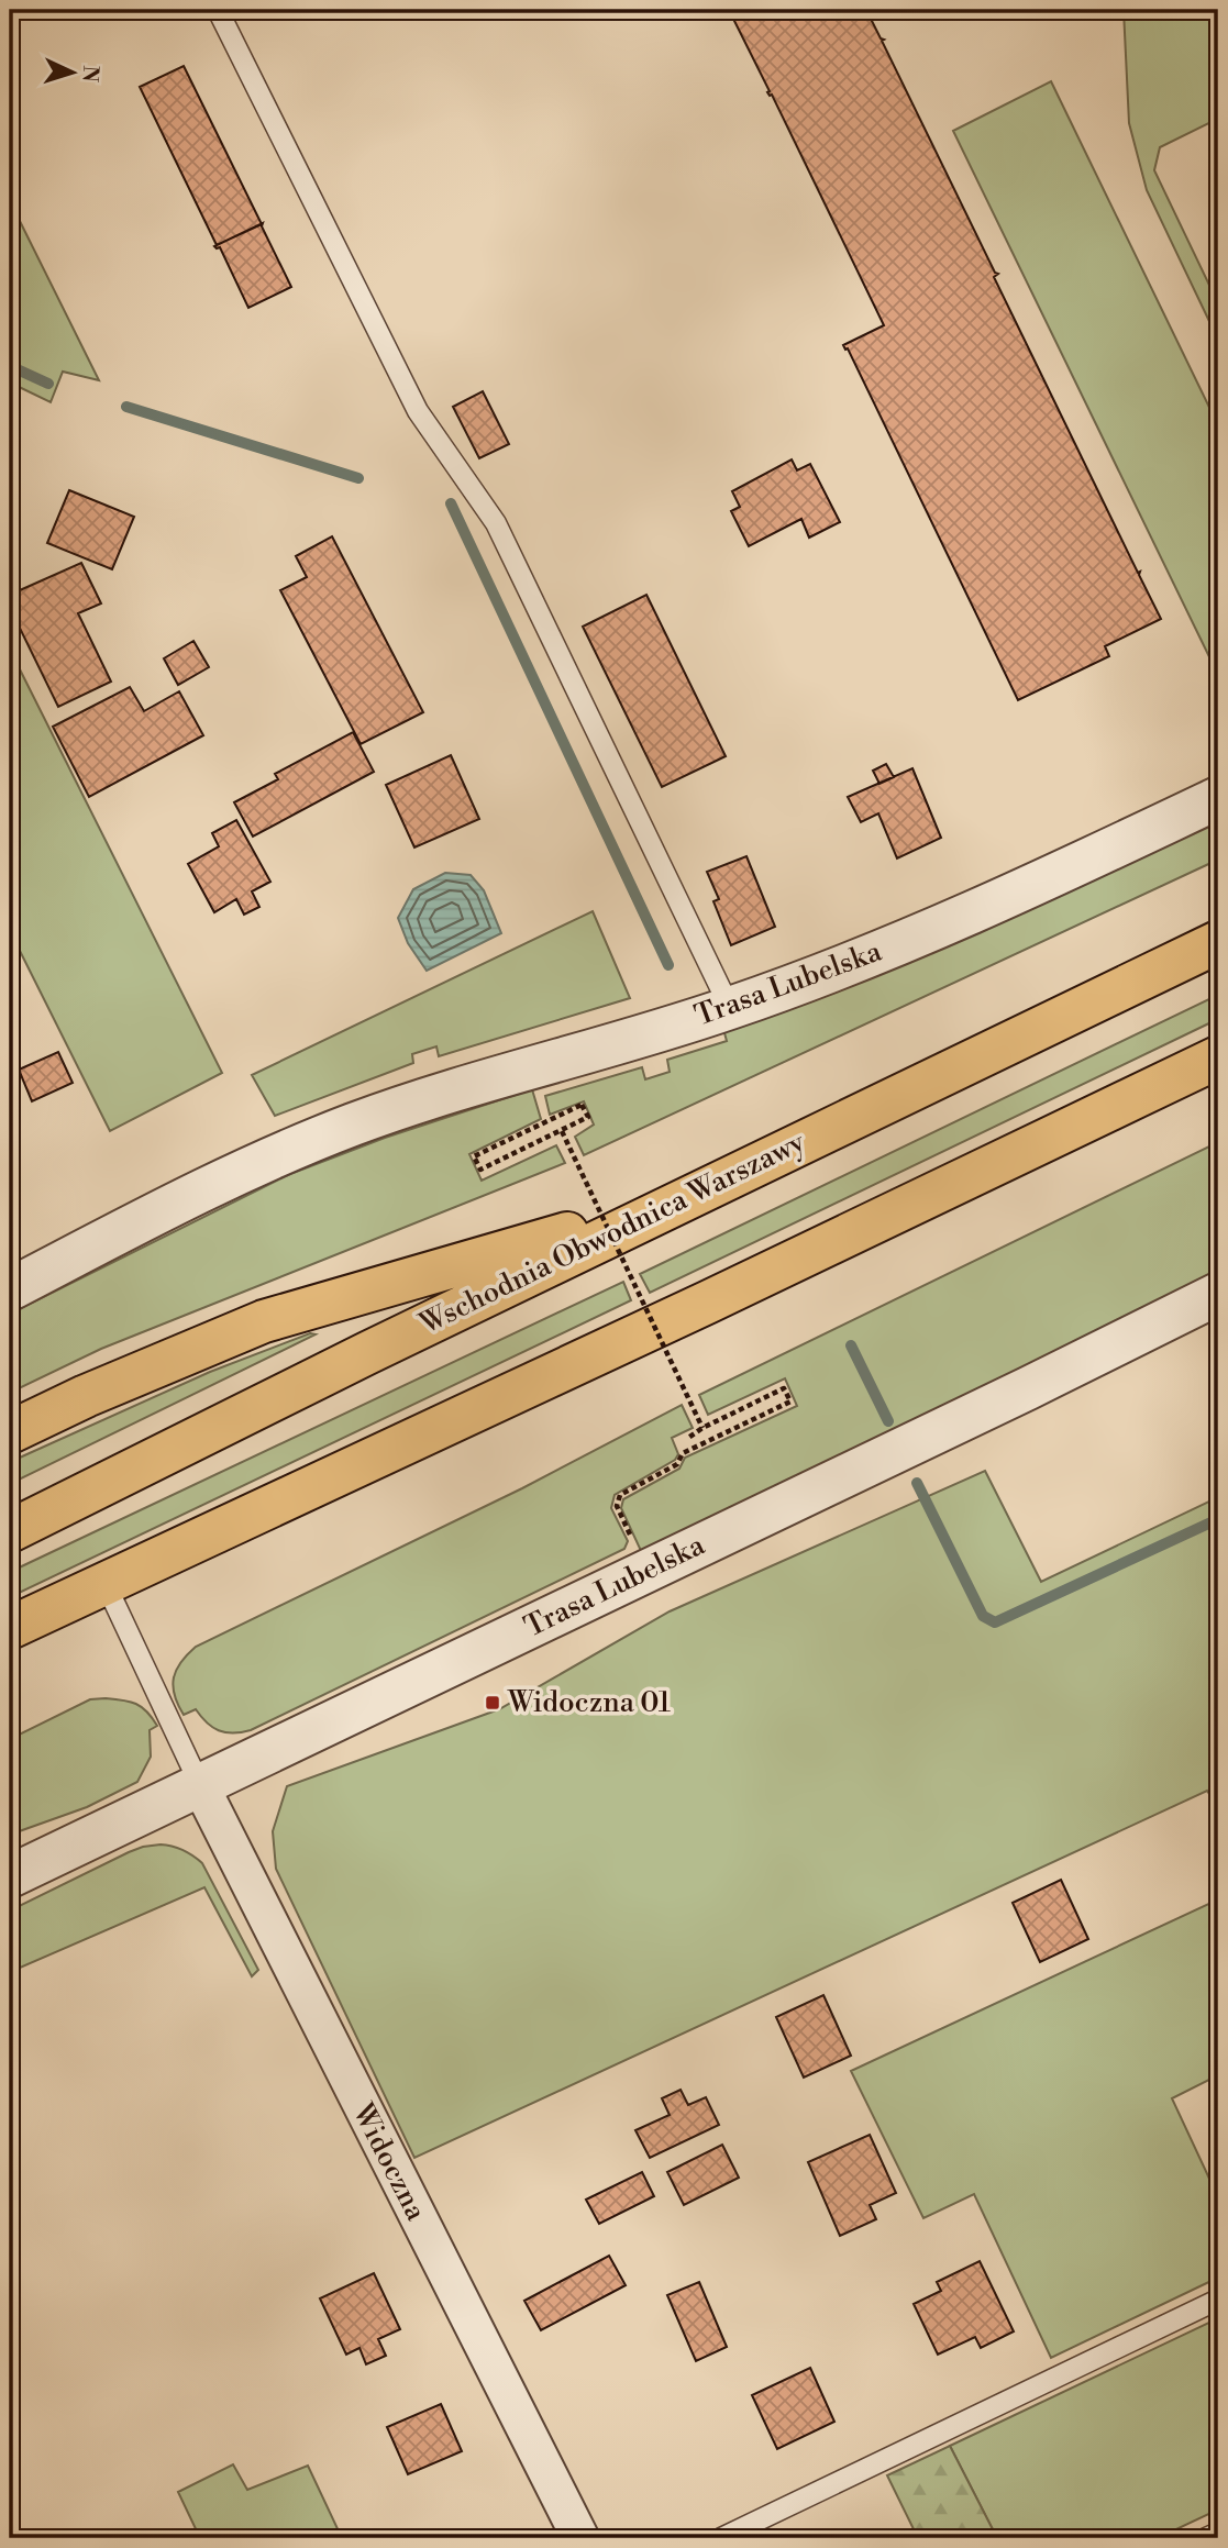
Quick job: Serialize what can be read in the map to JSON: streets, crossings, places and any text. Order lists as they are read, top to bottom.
{
  "streets": {
    "highway": ["Wschodnia Obwodnica Warszawy"],
    "street": ["Trasa Lubelska", "Widoczna"]
  },
  "crossings": [
    ["Trasa Lubelska", "Widoczna"]
  ],
  "places": {
    "transit": ["Widoczna 01"]
  },
  "north": "right"
}
